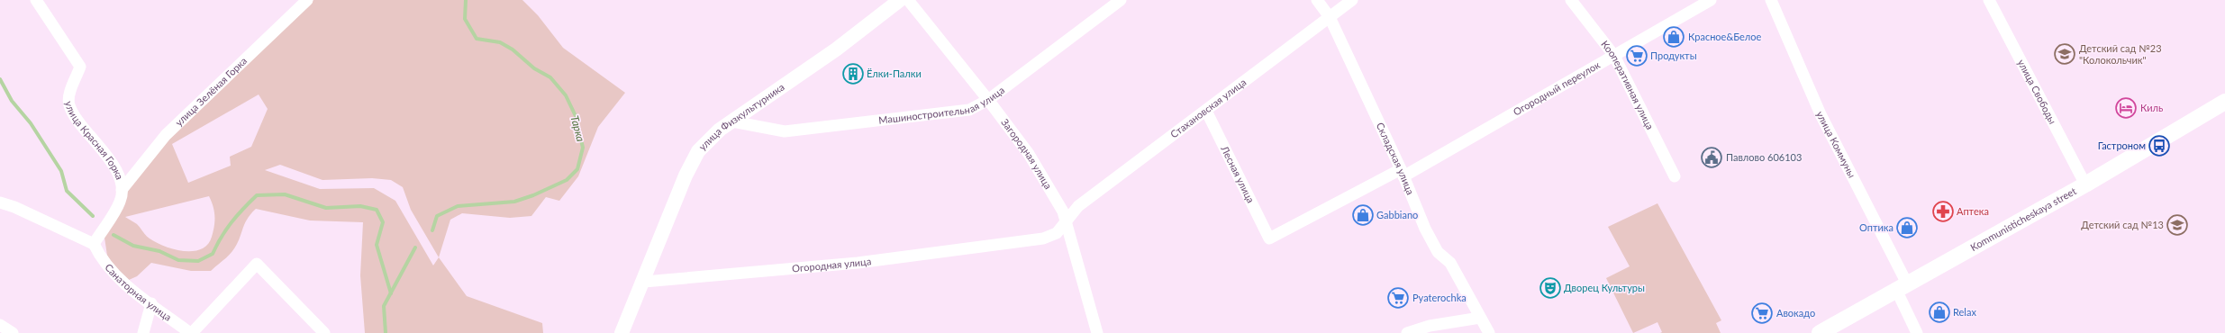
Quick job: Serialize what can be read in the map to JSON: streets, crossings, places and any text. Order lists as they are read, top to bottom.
{
  "streets": {
    "main road": ["Kommunisticheskaya street"],
    "street": [
      "Кооперативная улица",
      "Огородный переулок",
      "улица Зелёная Горка",
      "улица Свободы",
      "Машиностроительная улица",
      "Стахановская улица",
      "улица Физкультурника",
      "улица Красная Горка",
      "улица Коммуны",
      "Загородная улица",
      "Складская улица",
      "Лесная улица",
      "Огородная улица",
      "Санаторная улица"
    ]
  },
  "crossings": [
    ["Кооперативная улица", "Огородный переулок"],
    ["Огородный переулок", "Складская улица"],
    ["Огородный переулок", "Лесная улица"],
    ["улица Зелёная Горка", "улица Красная Горка"],
    ["улица Свободы", "Kommunisticheskaya street"],
    ["Машиностроительная улица", "улица Физкультурника"],
    ["Машиностроительная улица", "Загородная улица"],
    ["Стахановская улица", "Загородная улица"],
    ["Стахановская улица", "Складская улица"],
    ["Стахановская улица", "Лесная улица"],
    ["Стахановская улица", "Огородная улица"],
    ["улица Физкультурника", "Огородная улица"],
    ["улица Красная Горка", "Санаторная улица"],
    ["улица Коммуны", "Kommunisticheskaya street"],
    ["Загородная улица", "Огородная улица"]
  ],
  "water": ["Тарка"],
  "places": {
    "shop": [
      "Красное&Белое",
      "Gabbiano",
      "Оптика",
      "Relax"
    ],
    "school or university": ["Детский сад №23 \"Колокольчик\"", "Детский сад №13"],
    "supermarket": ["Продукты", "Pyaterochka", "Авокадо"],
    "building": ["Ёлки-Палки"],
    "hotel": ["Киль"],
    "bus stop": ["Гастроном"],
    "public building": ["Павлово 606103"],
    "pharmacy": ["Аптека"],
    "theatre": ["Дворец Культуры"]
  }
}
